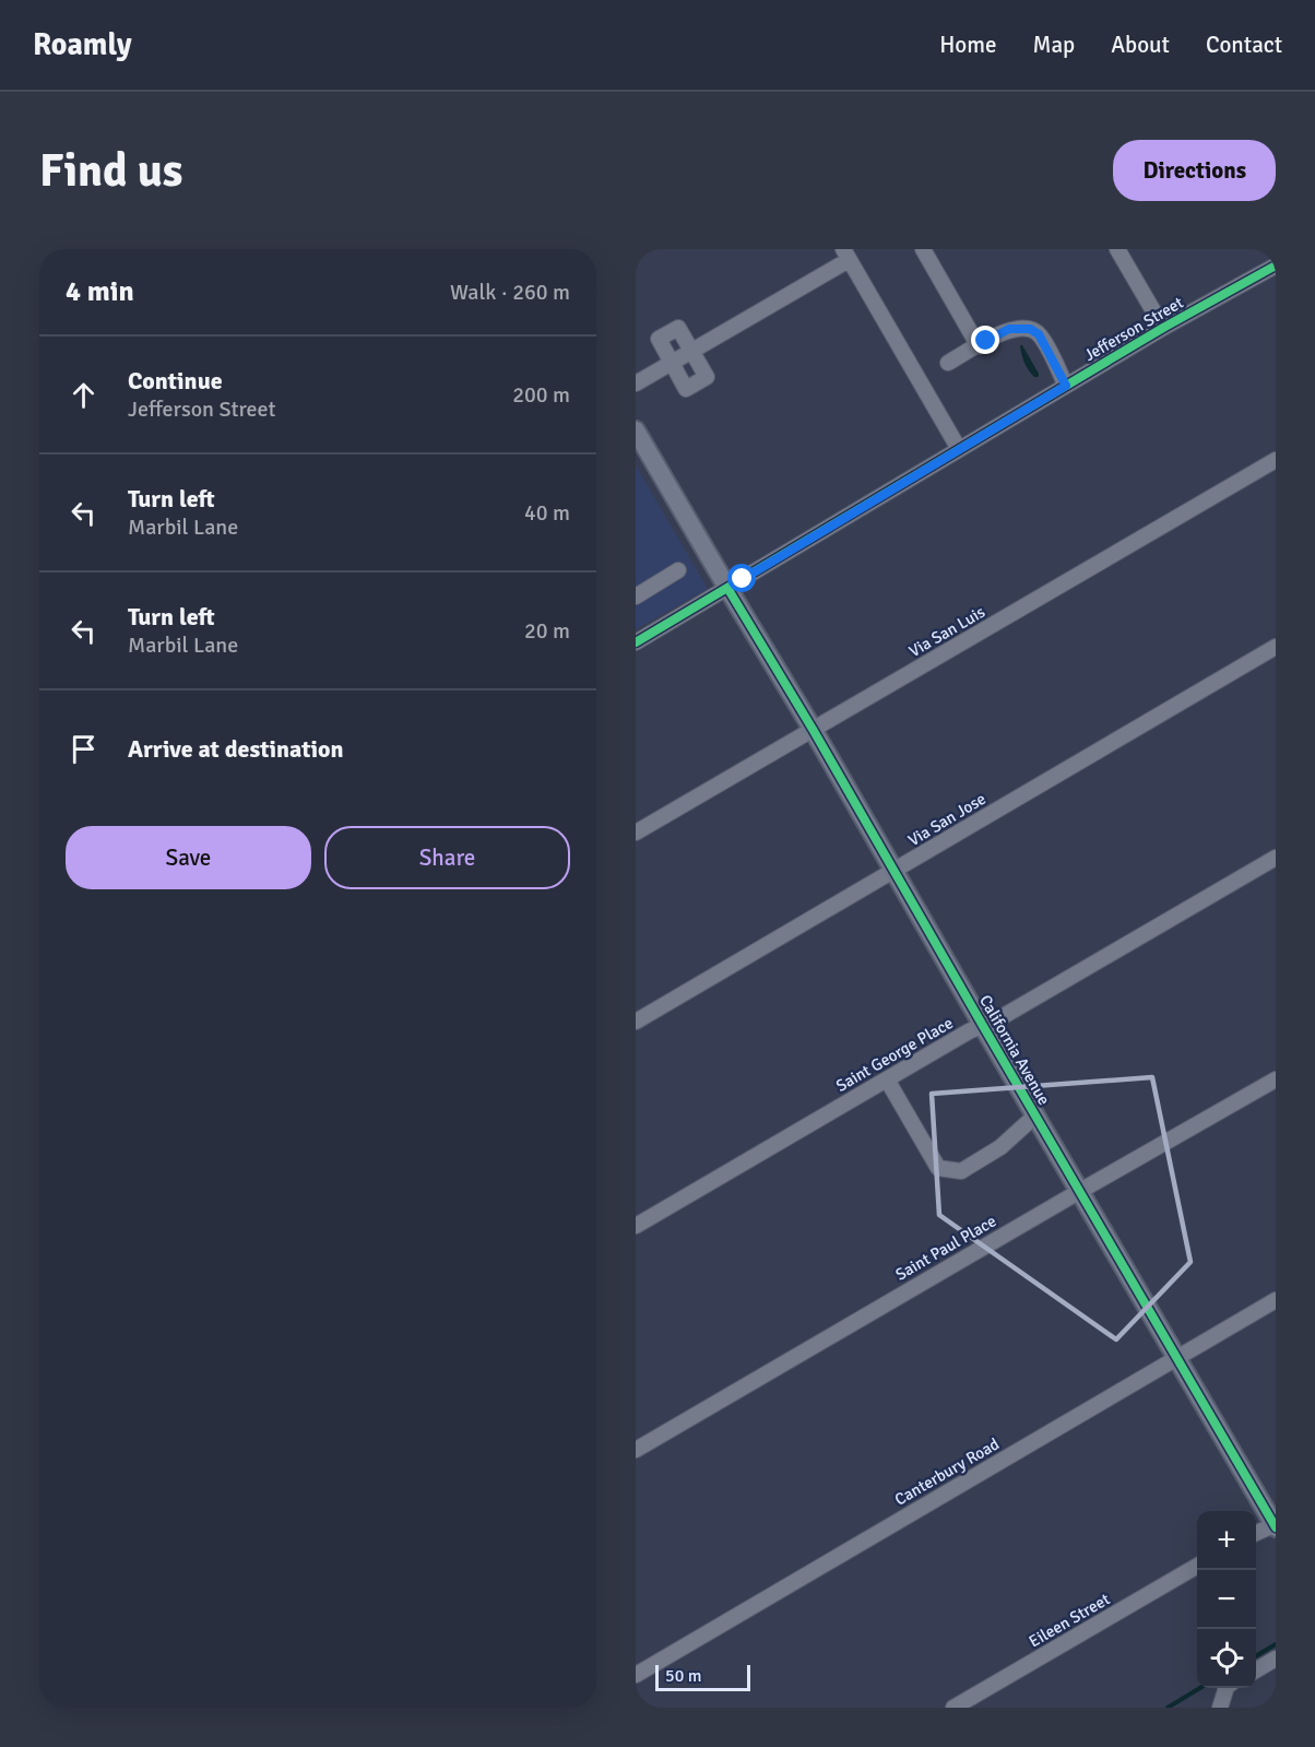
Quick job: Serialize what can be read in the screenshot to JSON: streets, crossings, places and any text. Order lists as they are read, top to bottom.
{
  "streets": {
    "main road": ["California Avenue"],
    "street": [
      "Jefferson Street",
      "Via San Luis",
      "Via San Jose",
      "Saint George Place",
      "Saint Paul Place",
      "Canterbury Road",
      "Eileen Street"
    ]
  },
  "crossings": [
    ["Jefferson Street", "California Avenue"],
    ["Via San Luis", "California Avenue"],
    ["Via San Jose", "California Avenue"],
    ["California Avenue", "Saint George Place"],
    ["California Avenue", "Saint Paul Place"],
    ["California Avenue", "Canterbury Road"]
  ],
  "scale_bar": "50 m",
  "page": {
    "header": "Roamly",
    "nav": [
      "Home",
      "Map",
      "About",
      "Contact"
    ],
    "buttons": [
      "Directions",
      ["Save", "Share"]
    ],
    "title": "Find us",
    "heading": ["4 min", "Walk · 260 m"],
    "list": [
      ["Continue", "Jefferson Street", "200 m"],
      ["Turn left", "Marbil Lane", "40 m"],
      ["Turn left", "Marbil Lane", "20 m"],
      "Arrive at destination"
    ],
    "map_buttons": ["+", "−"],
    "scale": "50 m"
  }
}
